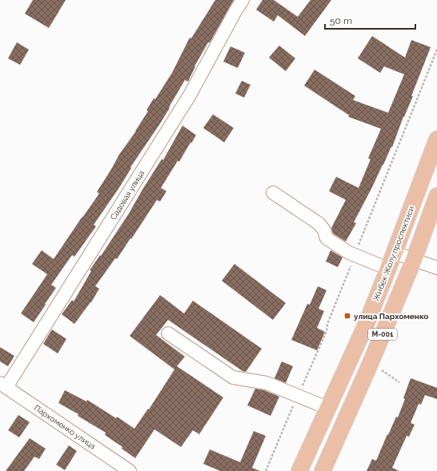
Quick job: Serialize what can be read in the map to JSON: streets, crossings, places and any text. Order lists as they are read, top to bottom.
{
  "streets": {
    "main road": ["Жибек Жолу проспектиси", "М-001"],
    "street": ["Садовая улица", "Пархоменко улица"]
  },
  "crossings": [
    ["Садовая улица", "Пархоменко улица"]
  ],
  "places": {
    "transit": ["улица Пархоменко"]
  },
  "scale_bar": "50 m"
}
